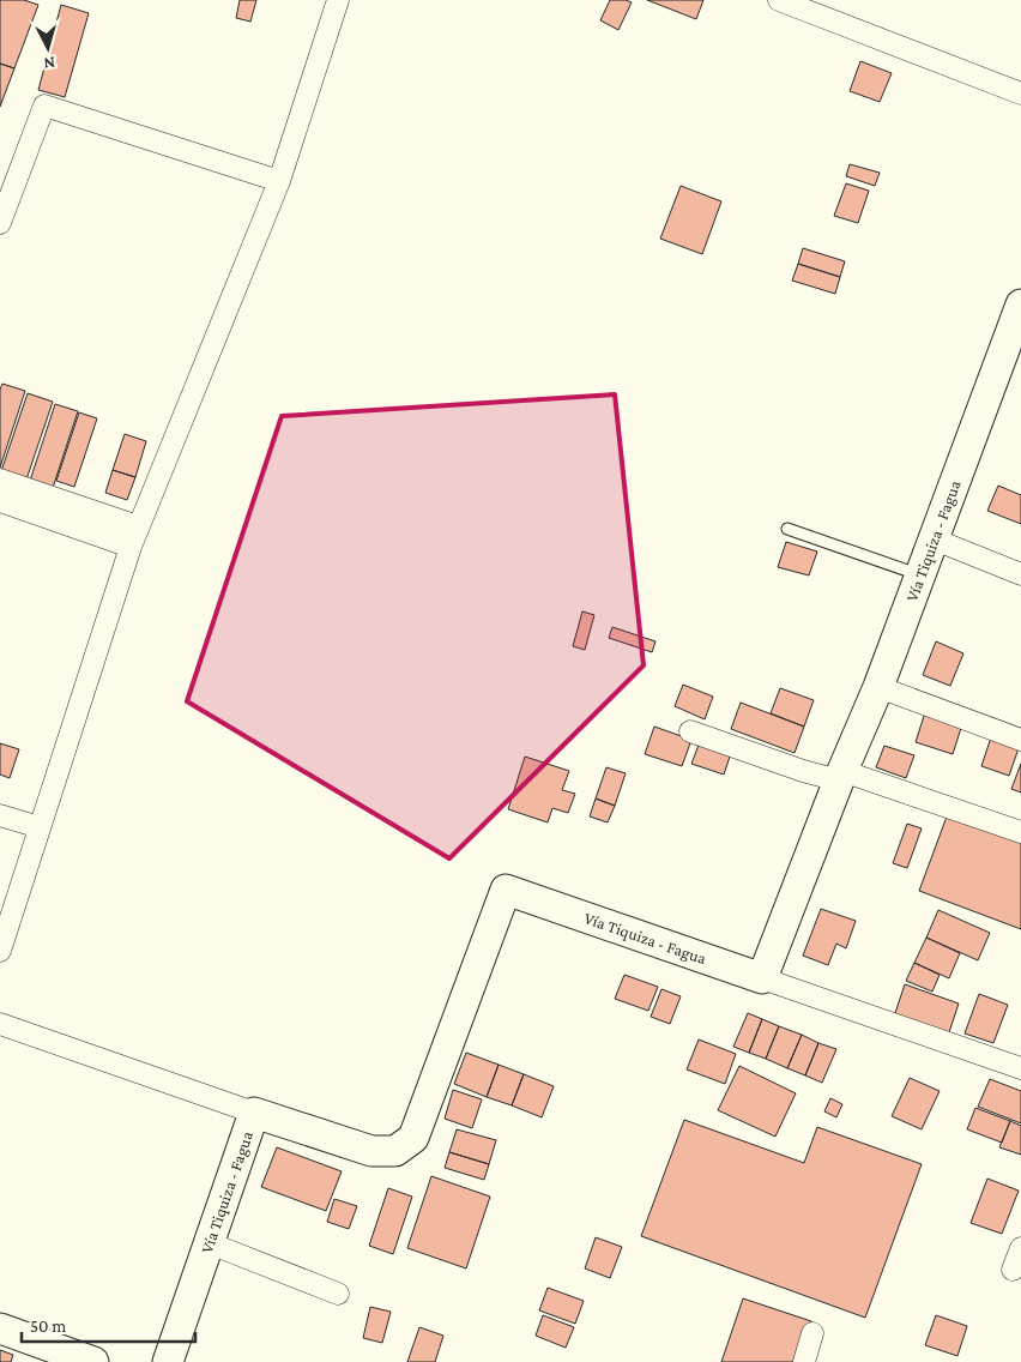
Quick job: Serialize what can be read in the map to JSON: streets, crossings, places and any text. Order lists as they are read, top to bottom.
{
  "streets": {
    "street": ["Vía Tiquiza - Fagua"]
  },
  "scale_bar": "50 m",
  "north": "bottom"
}
